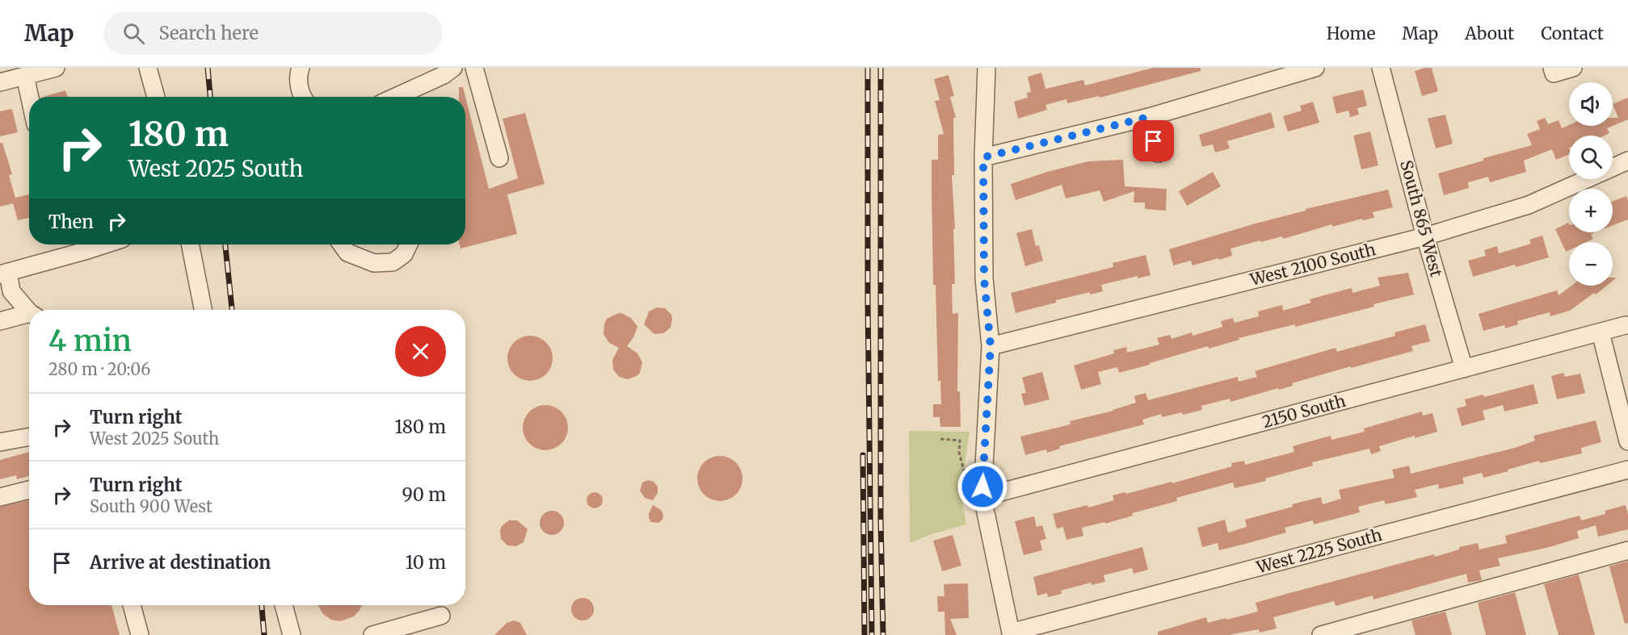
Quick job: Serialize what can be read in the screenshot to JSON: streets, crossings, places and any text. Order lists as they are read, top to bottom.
{
  "streets": {
    "street": [
      "South 865 West",
      "West 2100 South",
      "2150 South",
      "West 2225 South"
    ]
  },
  "crossings": [
    ["South 865 West", "West 2100 South"],
    ["South 865 West", "2150 South"],
    ["2150 South", "West 2225 South"]
  ],
  "page": {
    "header": "Map",
    "search": "Search here",
    "nav": [
      "Home",
      "Map",
      "About",
      "Contact"
    ],
    "map_buttons": ["+", "−"],
    "turn": ["180 m", "West 2025 South"],
    "then": "Then",
    "heading": ["4 min", "280 m · 20:06"],
    "list": [
      {
        "name": "Turn right",
        "note": "West 2025 South",
        "value": "180 m"
      },
      {
        "name": "Turn right",
        "note": "South 900 West",
        "value": "90 m"
      },
      {
        "name": "Arrive at destination",
        "value": "10 m"
      }
    ]
  }
}
